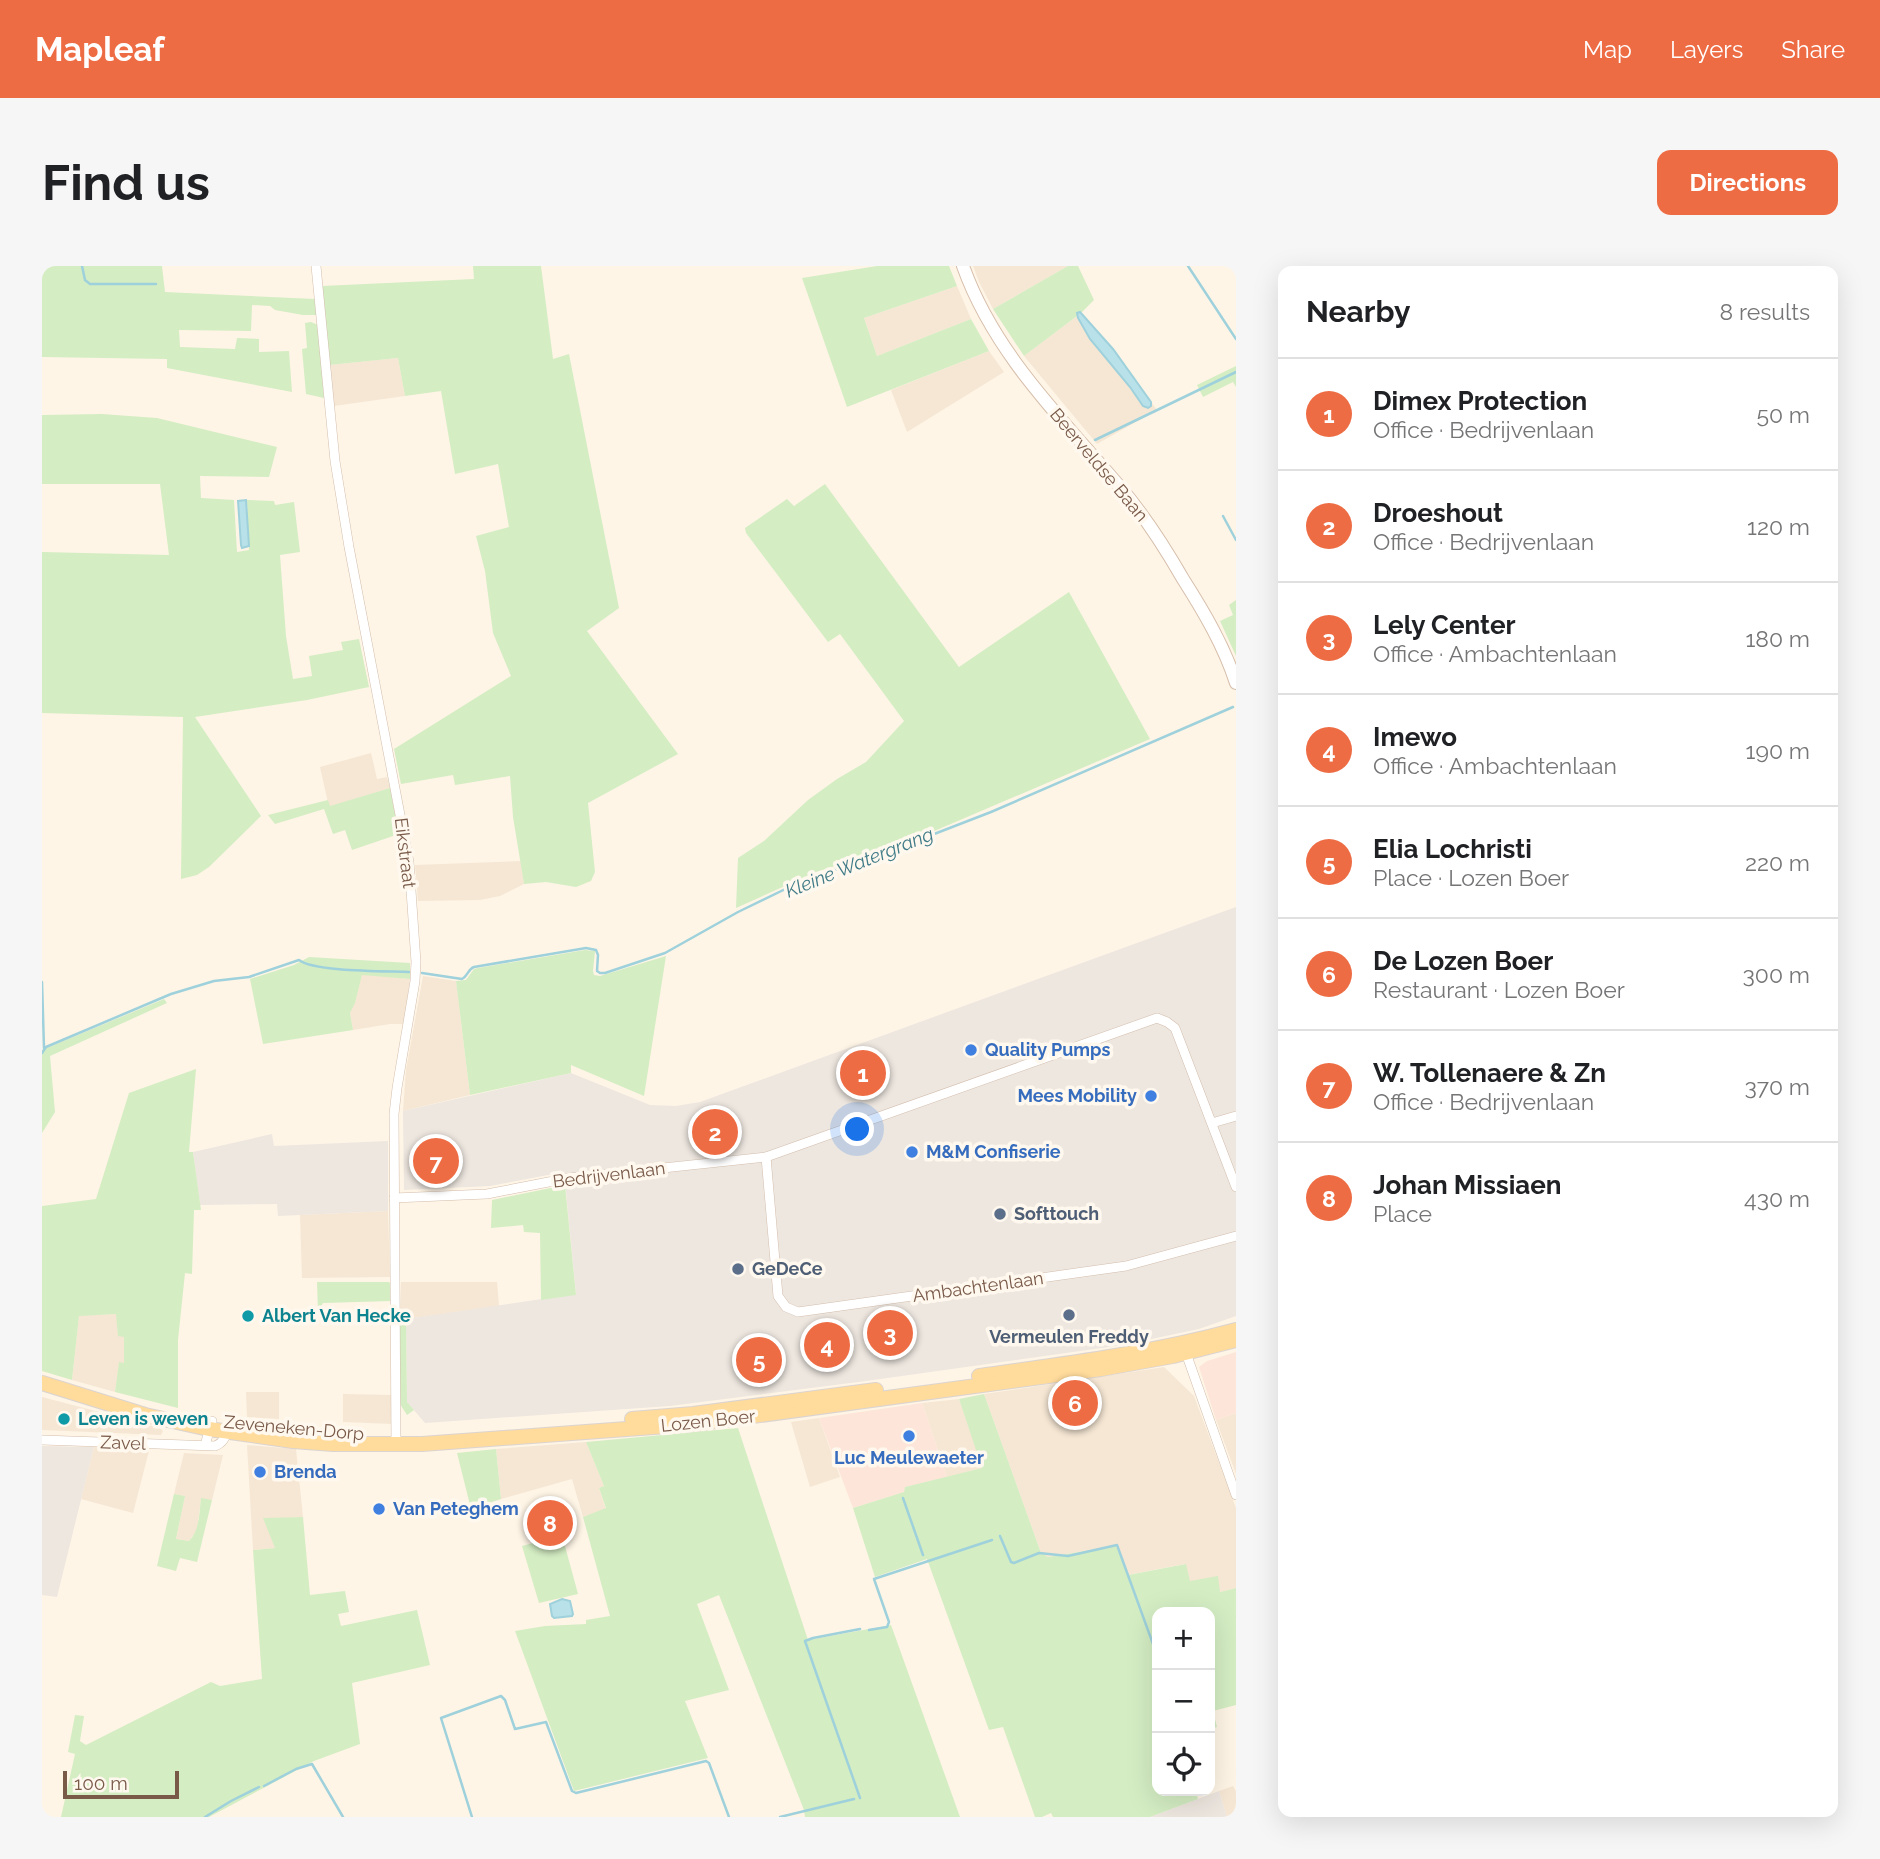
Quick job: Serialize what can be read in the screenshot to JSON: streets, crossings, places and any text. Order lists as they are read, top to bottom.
{
  "streets": {
    "main road": ["Beerveldse Baan", "Lozen Boer", "Zeveneken-Dorp"],
    "street": [
      "Eikstraat",
      "Bedrijvenlaan",
      "Ambachtenlaan",
      "Zavel"
    ]
  },
  "crossings": [
    ["Eikstraat", "Bedrijvenlaan"],
    ["Eikstraat", "Lozen Boer"],
    ["Eikstraat", "Zeveneken-Dorp"],
    ["Bedrijvenlaan", "Ambachtenlaan"],
    ["Lozen Boer", "Zeveneken-Dorp"]
  ],
  "water": ["Kleine Watergrang"],
  "places": [
    "Quality Pumps",
    "Mees Mobility",
    "M&M Confiserie",
    "Softtouch",
    "GeDeCe",
    "Vermeulen Freddy",
    "Albert Van Hecke",
    "Leven is weven",
    "Luc Meulewaeter",
    "Brenda",
    "Van Peteghem"
  ],
  "scale_bar": "100 m",
  "page": {
    "header": "Mapleaf",
    "nav": ["Map", "Layers", "Share"],
    "buttons": "Directions",
    "title": "Find us",
    "heading": ["Nearby", "8 results"],
    "list": [
      {
        "mark": "1",
        "name": "Dimex Protection",
        "note": "Office · Bedrijvenlaan",
        "value": "50 m"
      },
      {
        "mark": "2",
        "name": "Droeshout",
        "note": "Office · Bedrijvenlaan",
        "value": "120 m"
      },
      {
        "mark": "3",
        "name": "Lely Center",
        "note": "Office · Ambachtenlaan",
        "value": "180 m"
      },
      {
        "mark": "4",
        "name": "Imewo",
        "note": "Office · Ambachtenlaan",
        "value": "190 m"
      },
      {
        "mark": "5",
        "name": "Elia Lochristi",
        "note": "Place · Lozen Boer",
        "value": "220 m"
      },
      {
        "mark": "6",
        "name": "De Lozen Boer",
        "note": "Restaurant · Lozen Boer",
        "value": "300 m"
      },
      {
        "mark": "7",
        "name": "W. Tollenaere & Zn",
        "note": "Office · Bedrijvenlaan",
        "value": "370 m"
      },
      {
        "mark": "8",
        "name": "Johan Missiaen",
        "note": "Place",
        "value": "430 m"
      }
    ],
    "pins": [
      "1",
      "2",
      "7",
      "3",
      "4",
      "5",
      "6",
      "8"
    ],
    "map_buttons": ["+", "−"],
    "scale": "100 m"
  }
}
